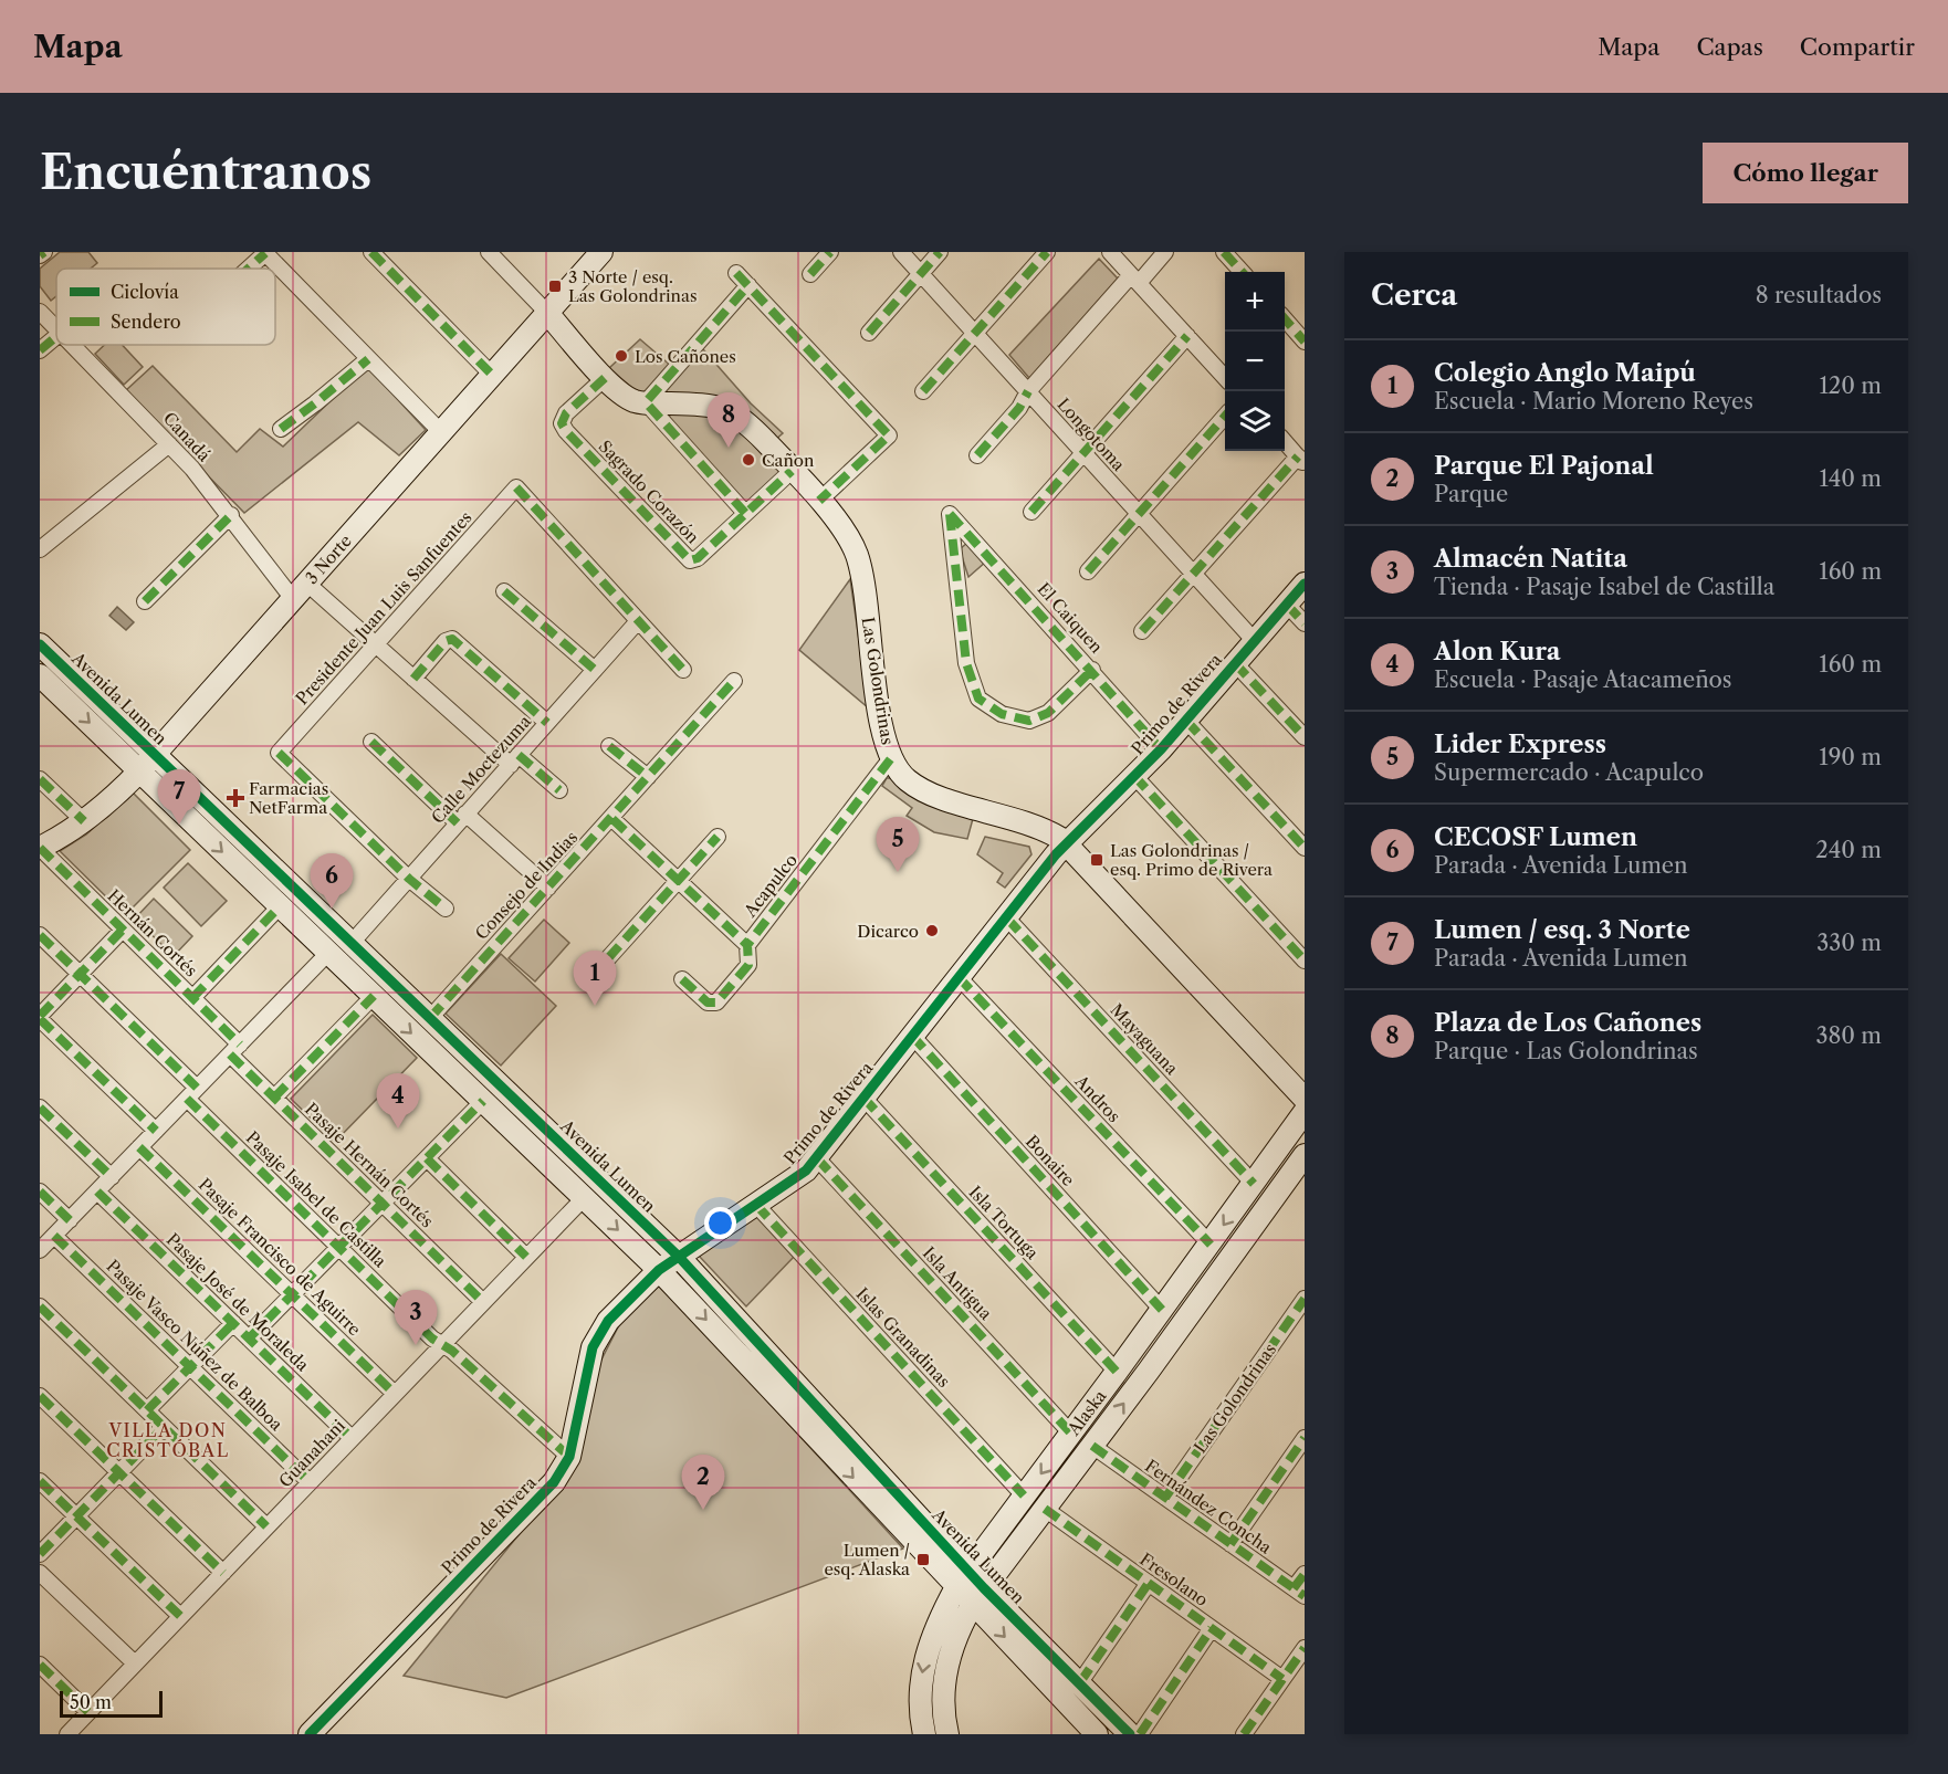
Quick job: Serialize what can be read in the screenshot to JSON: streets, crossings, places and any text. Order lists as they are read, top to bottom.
{
  "streets": {
    "street": [
      "Longotoma",
      "Canadá",
      "Sagrado Corazón",
      "3 Norte",
      "Presidente Juan Luis Sanfuentes",
      "El Caiquen",
      "Las Golondrinas",
      "Avenida Lumen",
      "Primo de Rivera",
      "Calle Moctezuma",
      "Consejo de Indias",
      "Acapulco",
      "Hernán Cortés",
      "Mayaguana",
      "Andros",
      "Bonaire",
      "Pasaje Hernán Cortés",
      "Pasaje Isabel de Castilla",
      "Isla Tortuga",
      "Pasaje Francisco de Aguirre",
      "Isla Antigua",
      "Pasaje José de Moraleda",
      "Islas Granadinas",
      "Pasaje Vasco Núñez de Balboa",
      "Alaska",
      "Guanahani",
      "Fernández Concha",
      "Fresolano"
    ]
  },
  "crossings": [
    ["Longotoma", "Primo de Rivera"],
    ["Canadá", "3 Norte"],
    ["Canadá", "Presidente Juan Luis Sanfuentes"],
    ["Canadá", "Calle Moctezuma"],
    ["Sagrado Corazón", "Las Golondrinas"],
    ["3 Norte", "Las Golondrinas"],
    ["3 Norte", "Avenida Lumen"],
    ["3 Norte", "Hernán Cortés"],
    ["Presidente Juan Luis Sanfuentes", "Calle Moctezuma"],
    ["El Caiquen", "Primo de Rivera"],
    ["Las Golondrinas", "Primo de Rivera"],
    ["Las Golondrinas", "Acapulco"],
    ["Las Golondrinas", "Fernández Concha"],
    ["Avenida Lumen", "Primo de Rivera"],
    ["Avenida Lumen", "Calle Moctezuma"],
    ["Avenida Lumen", "Consejo de Indias"],
    ["Avenida Lumen", "Alaska"],
    ["Avenida Lumen", "Guanahani"],
    ["Primo de Rivera", "Mayaguana"],
    ["Primo de Rivera", "Andros"],
    ["Primo de Rivera", "Bonaire"],
    ["Primo de Rivera", "Pasaje Isabel de Castilla"],
    ["Primo de Rivera", "Isla Tortuga"],
    ["Primo de Rivera", "Isla Antigua"],
    ["Primo de Rivera", "Islas Granadinas"],
    ["Hernán Cortés", "Pasaje Hernán Cortés"],
    ["Mayaguana", "Alaska"],
    ["Andros", "Alaska"],
    ["Bonaire", "Alaska"],
    ["Pasaje Hernán Cortés", "Guanahani"],
    ["Pasaje Isabel de Castilla", "Guanahani"],
    ["Isla Tortuga", "Alaska"],
    ["Pasaje Francisco de Aguirre", "Guanahani"],
    ["Isla Antigua", "Alaska"],
    ["Pasaje José de Moraleda", "Guanahani"],
    ["Islas Granadinas", "Alaska"],
    ["Pasaje Vasco Núñez de Balboa", "Guanahani"],
    ["Alaska", "Fernández Concha"],
    ["Alaska", "Fresolano"]
  ],
  "districts": ["VILLA DON CRISTÓBAL"],
  "places": {
    "transit": ["3 Norte / esq. Las Golondrinas", "Las Golondrinas / esq. Primo de Rivera", "Lumen / esq. Alaska"],
    "other": ["Los Cañones", "Cañon", "Dicarco"],
    "health": ["Farmacias NetFarma"]
  },
  "legend": ["Ciclovía", "Sendero"],
  "scale_bar": "50 m",
  "page": {
    "header": "Mapa",
    "nav": ["Mapa", "Capas", "Compartir"],
    "buttons": "Cómo llegar",
    "title": "Encuéntranos",
    "heading": ["Cerca", "8 resultados"],
    "map_buttons": ["+", "−"],
    "list": [
      {
        "mark": "1",
        "name": "Colegio Anglo Maipú",
        "note": "Escuela · Mario Moreno Reyes",
        "value": "120 m"
      },
      {
        "mark": "2",
        "name": "Parque El Pajonal",
        "note": "Parque",
        "value": "140 m"
      },
      {
        "mark": "3",
        "name": "Almacén Natita",
        "note": "Tienda · Pasaje Isabel de Castilla",
        "value": "160 m"
      },
      {
        "mark": "4",
        "name": "Alon Kura",
        "note": "Escuela · Pasaje Atacameños",
        "value": "160 m"
      },
      {
        "mark": "5",
        "name": "Lider Express",
        "note": "Supermercado · Acapulco",
        "value": "190 m"
      },
      {
        "mark": "6",
        "name": "CECOSF Lumen",
        "note": "Parada · Avenida Lumen",
        "value": "240 m"
      },
      {
        "mark": "7",
        "name": "Lumen / esq. 3 Norte",
        "note": "Parada · Avenida Lumen",
        "value": "330 m"
      },
      {
        "mark": "8",
        "name": "Plaza de Los Cañones",
        "note": "Parque · Las Golondrinas",
        "value": "380 m"
      }
    ],
    "pins": [
      "8",
      "7",
      "5",
      "6",
      "1",
      "4",
      "3",
      "2"
    ],
    "scale": "50 m"
  }
}
